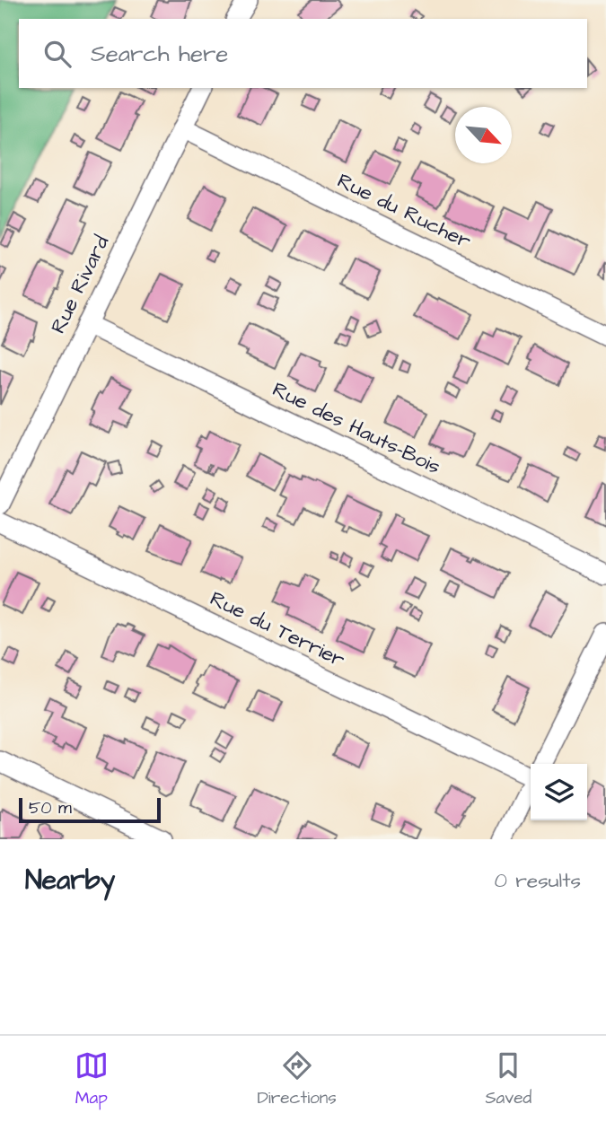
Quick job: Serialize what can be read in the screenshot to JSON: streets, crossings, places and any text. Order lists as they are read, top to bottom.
{
  "streets": {
    "street": [
      "Rue du Rucher",
      "Rue Rivard",
      "Rue des Hauts-Bois",
      "Rue du Terrier"
    ]
  },
  "crossings": [
    ["Rue du Rucher", "Rue Rivard"],
    ["Rue Rivard", "Rue des Hauts-Bois"]
  ],
  "scale_bar": "50 m",
  "north": "bottom right",
  "page": {
    "search": "Search here",
    "scale": "50 m",
    "heading": ["Nearby", "0 results"],
    "nav": ["Map", "Directions", "Saved"]
  }
}
